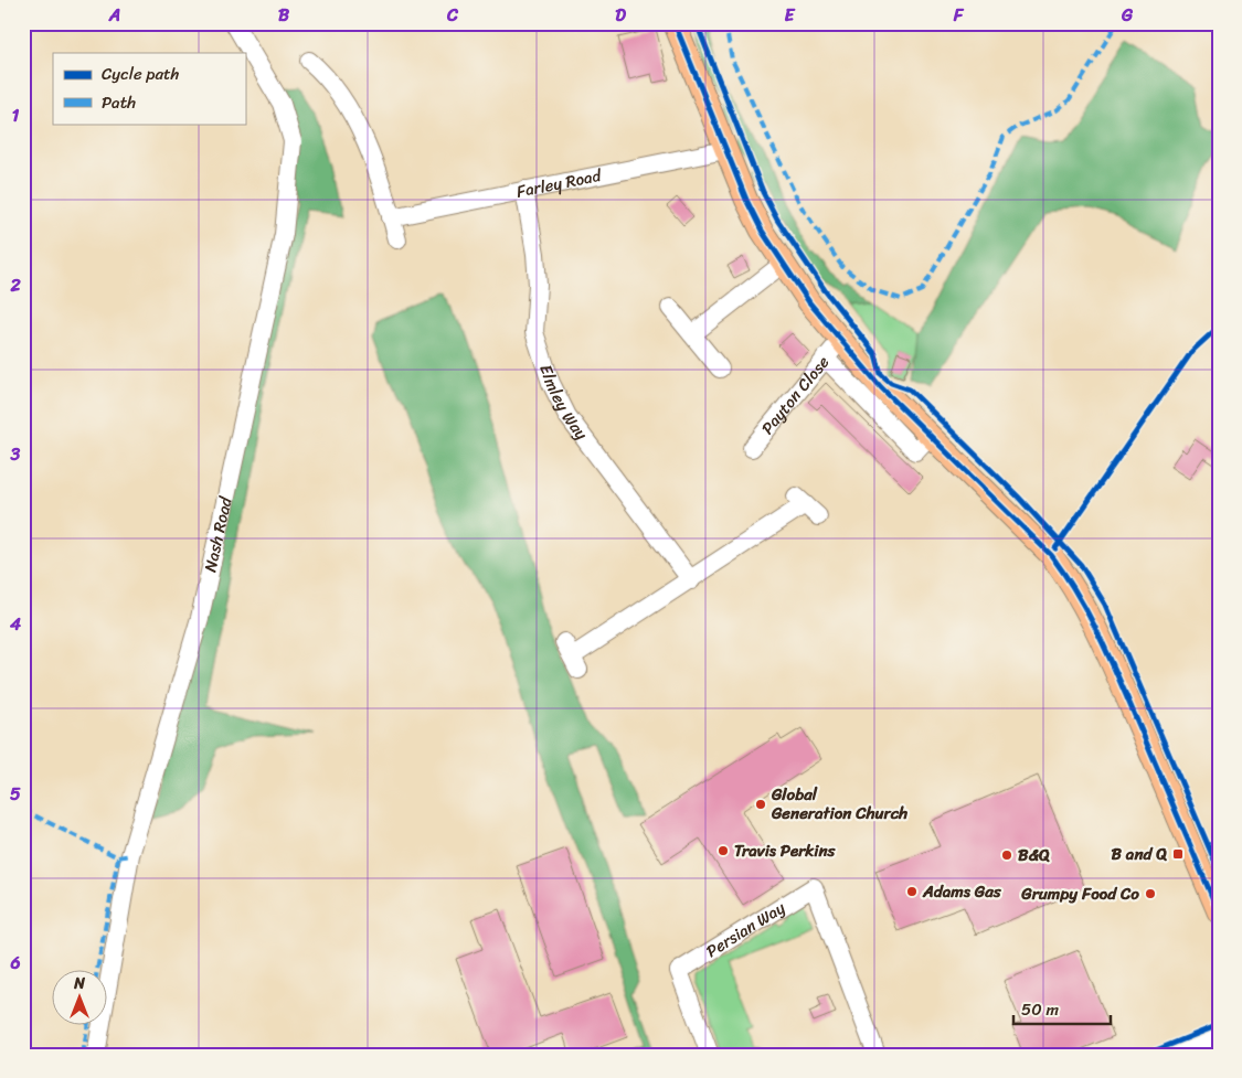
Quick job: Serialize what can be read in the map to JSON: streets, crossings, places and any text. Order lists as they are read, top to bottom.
{
  "streets": {
    "street": [
      "Farley Road",
      "Payton Close",
      "Elmley Way",
      "Nash Road",
      "Persian Way"
    ]
  },
  "crossings": [
    ["Farley Road", "Elmley Way"]
  ],
  "places": {
    "other": [
      "Global Generation Church",
      "Travis Perkins",
      "B&Q",
      "Adams Gas",
      "Grumpy Food Co"
    ],
    "transit": ["B and Q"]
  },
  "legend": ["Cycle path", "Path"],
  "scale_bar": "50 m",
  "north": "top",
  "grid": {
    "columns": [
      "A",
      "B",
      "C",
      "D",
      "E",
      "F",
      "G"
    ],
    "rows": [
      "1",
      "2",
      "3",
      "4",
      "5",
      "6"
    ]
  }
}
